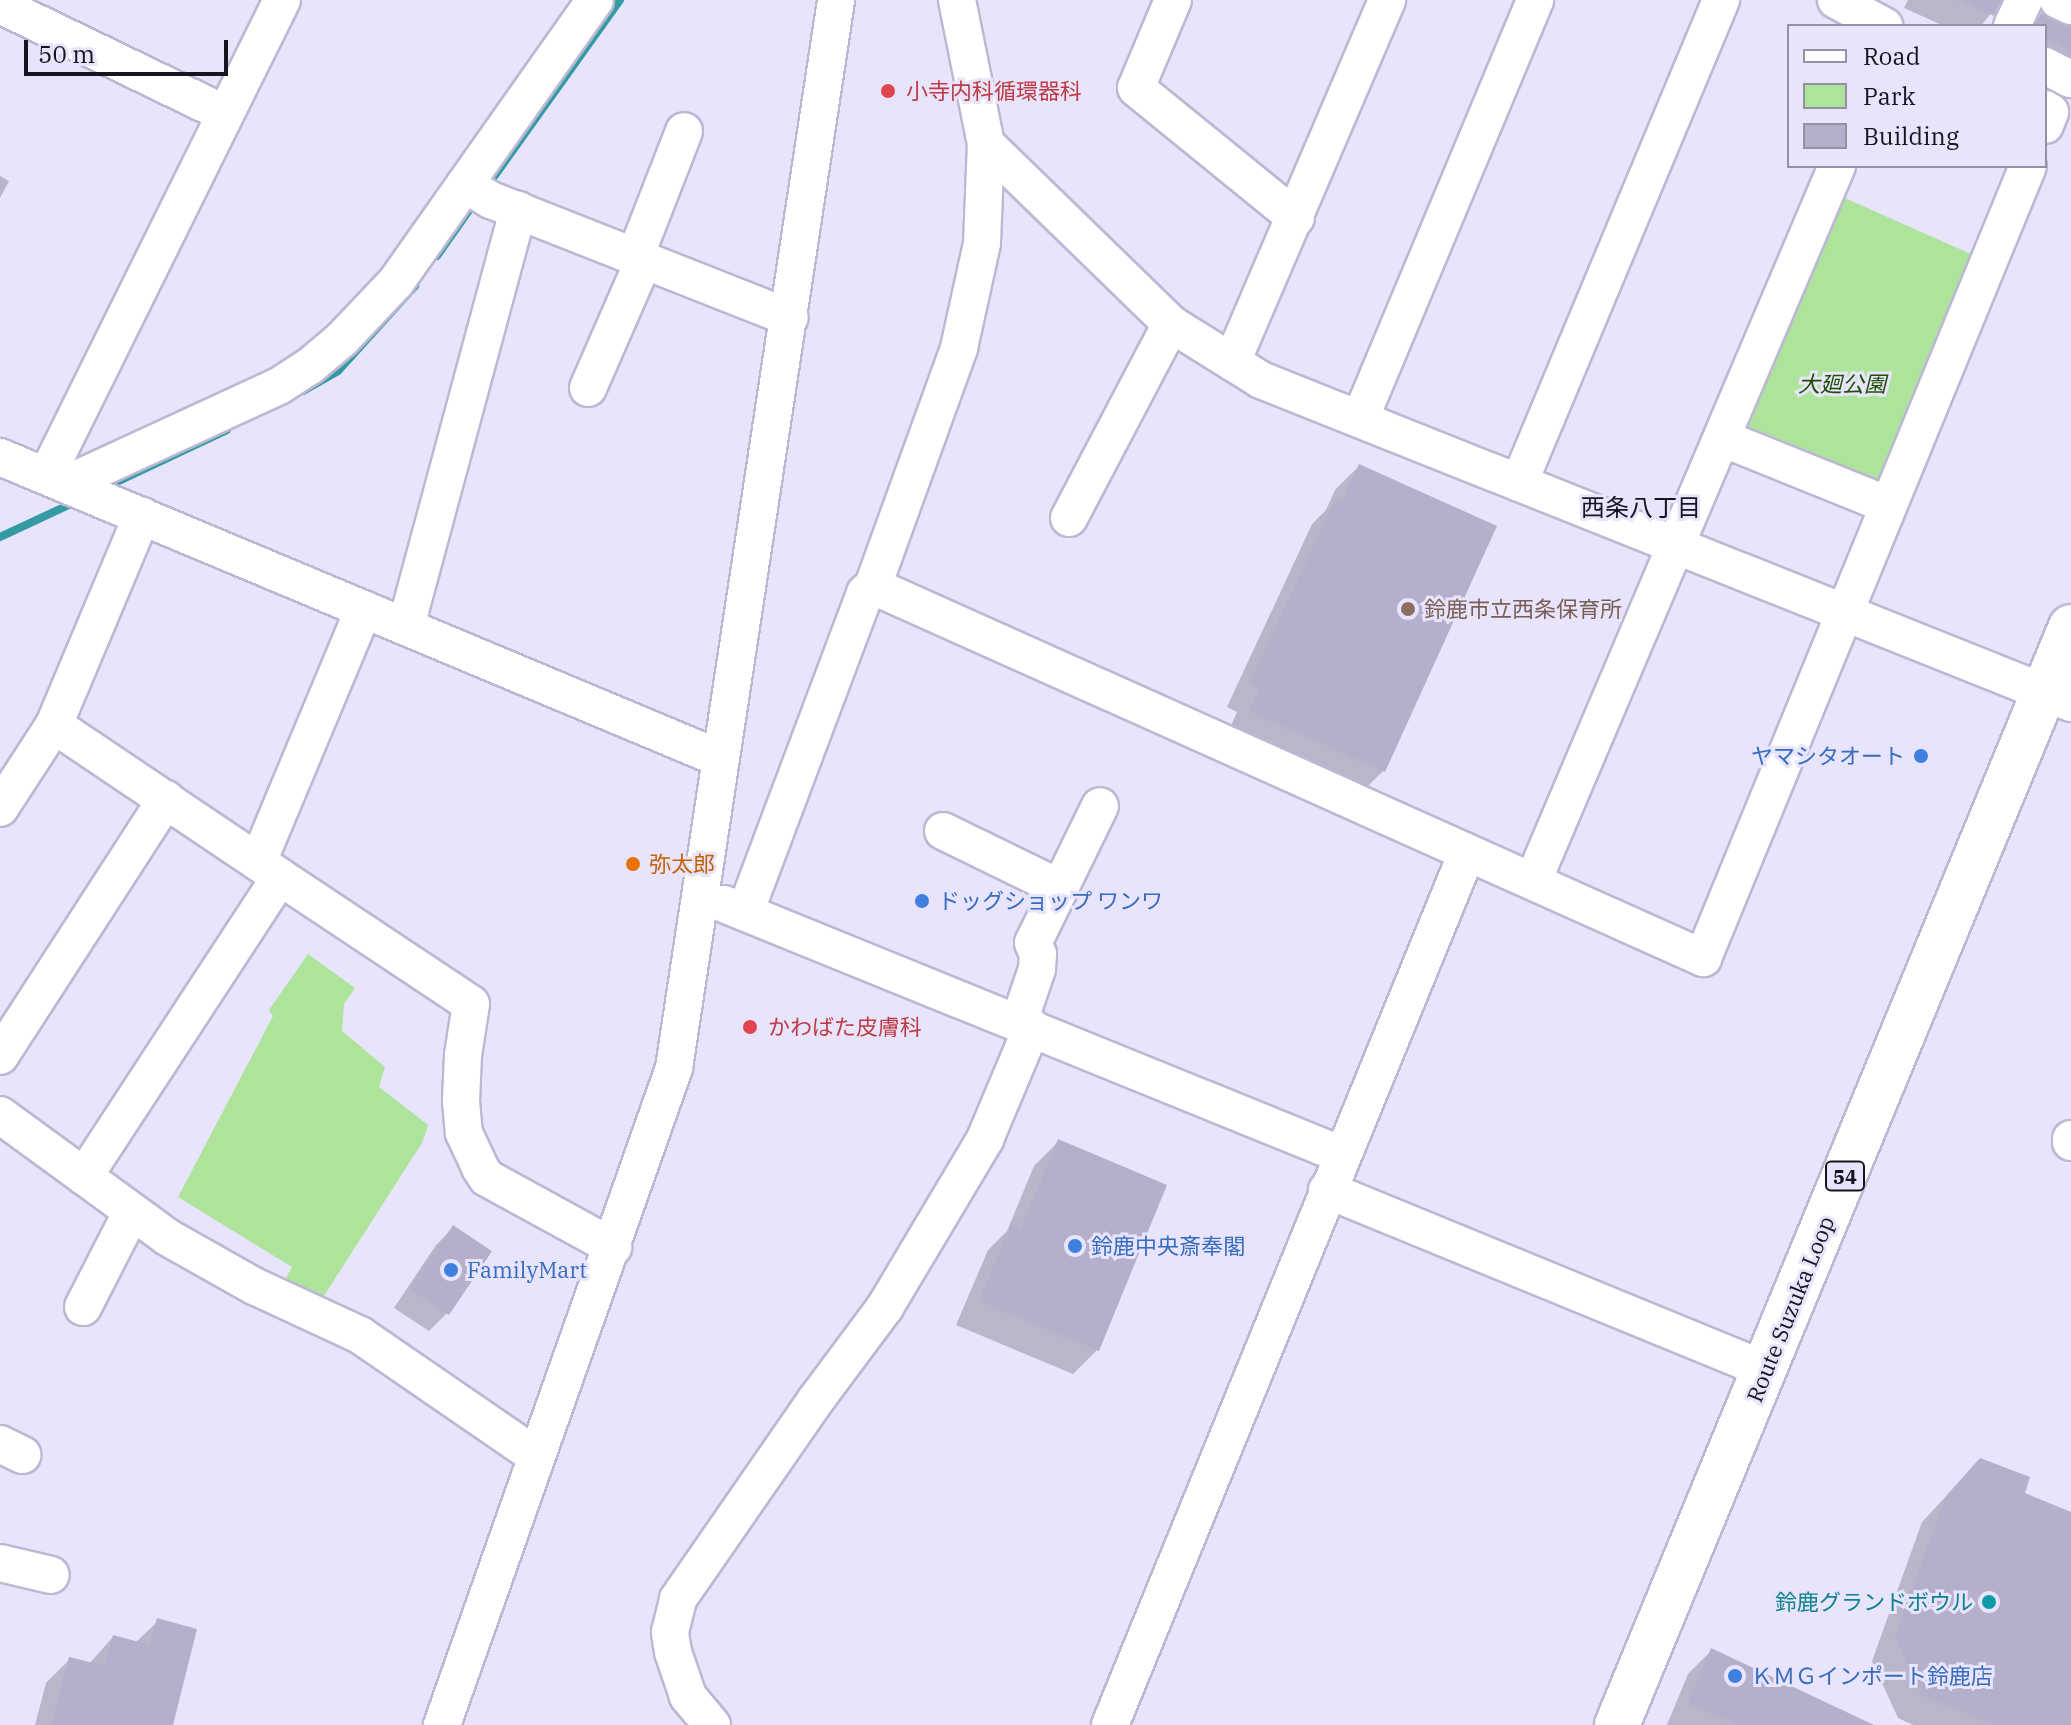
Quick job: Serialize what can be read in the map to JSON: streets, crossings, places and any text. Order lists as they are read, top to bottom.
{
  "streets": {
    "main road": ["54", "Route Suzuka Loop"]
  },
  "districts": ["西条八丁目"],
  "parks": ["大廻公園"],
  "places": [
    "小寺内科循環器科",
    "鈴鹿市立西条保育所",
    "ヤマシタオート",
    "弥太郎",
    "ドッグショップ ワンワ",
    "かわばた皮膚科",
    "鈴鹿中央斎奉閣",
    "FamilyMart",
    "鈴鹿グランドボウル",
    "ＫＭＧインポート鈴鹿店"
  ],
  "legend": ["Road", "Park", "Building"],
  "scale_bar": "50 m"
}
